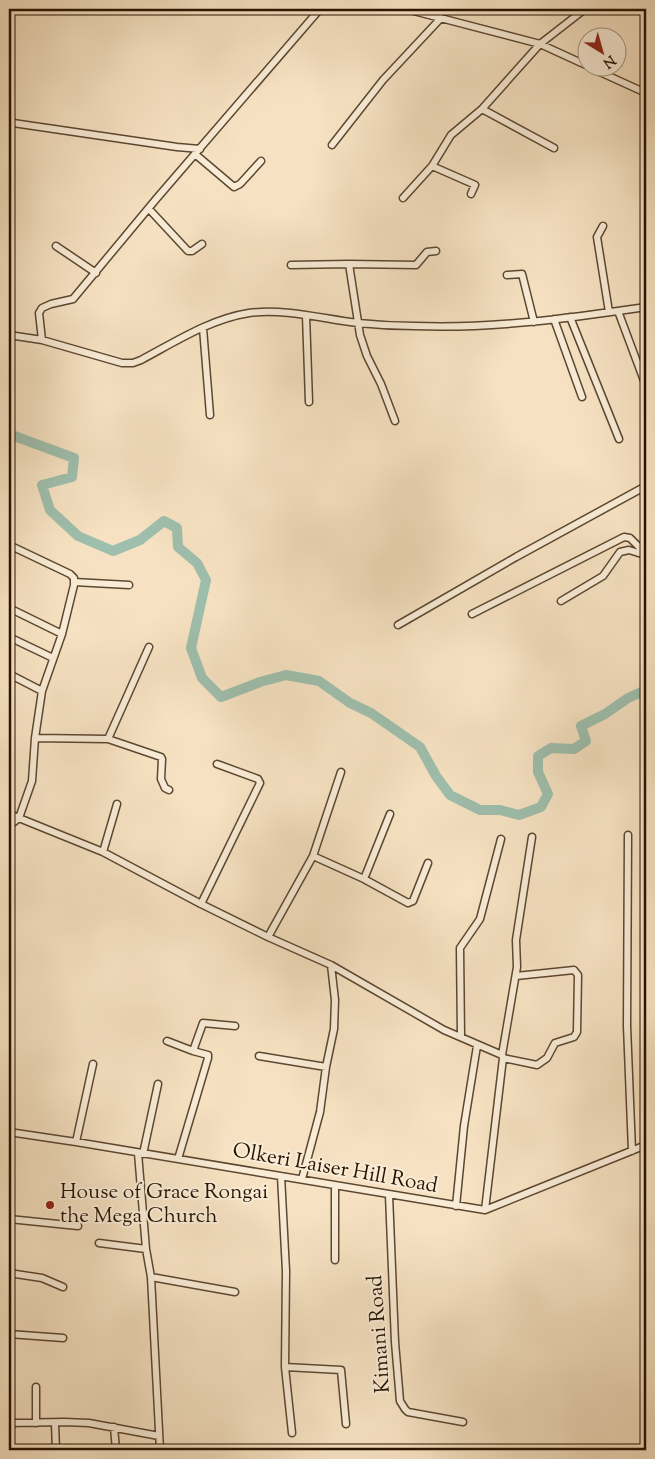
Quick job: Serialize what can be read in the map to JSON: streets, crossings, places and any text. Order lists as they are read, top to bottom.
{
  "streets": {
    "street": ["Olkeri Laiser Hill Road", "Kimani Road"]
  },
  "crossings": [
    ["Olkeri Laiser Hill Road", "Kimani Road"]
  ],
  "places": ["House of Grace Rongai the Mega Church"],
  "north": "bottom right"
}
